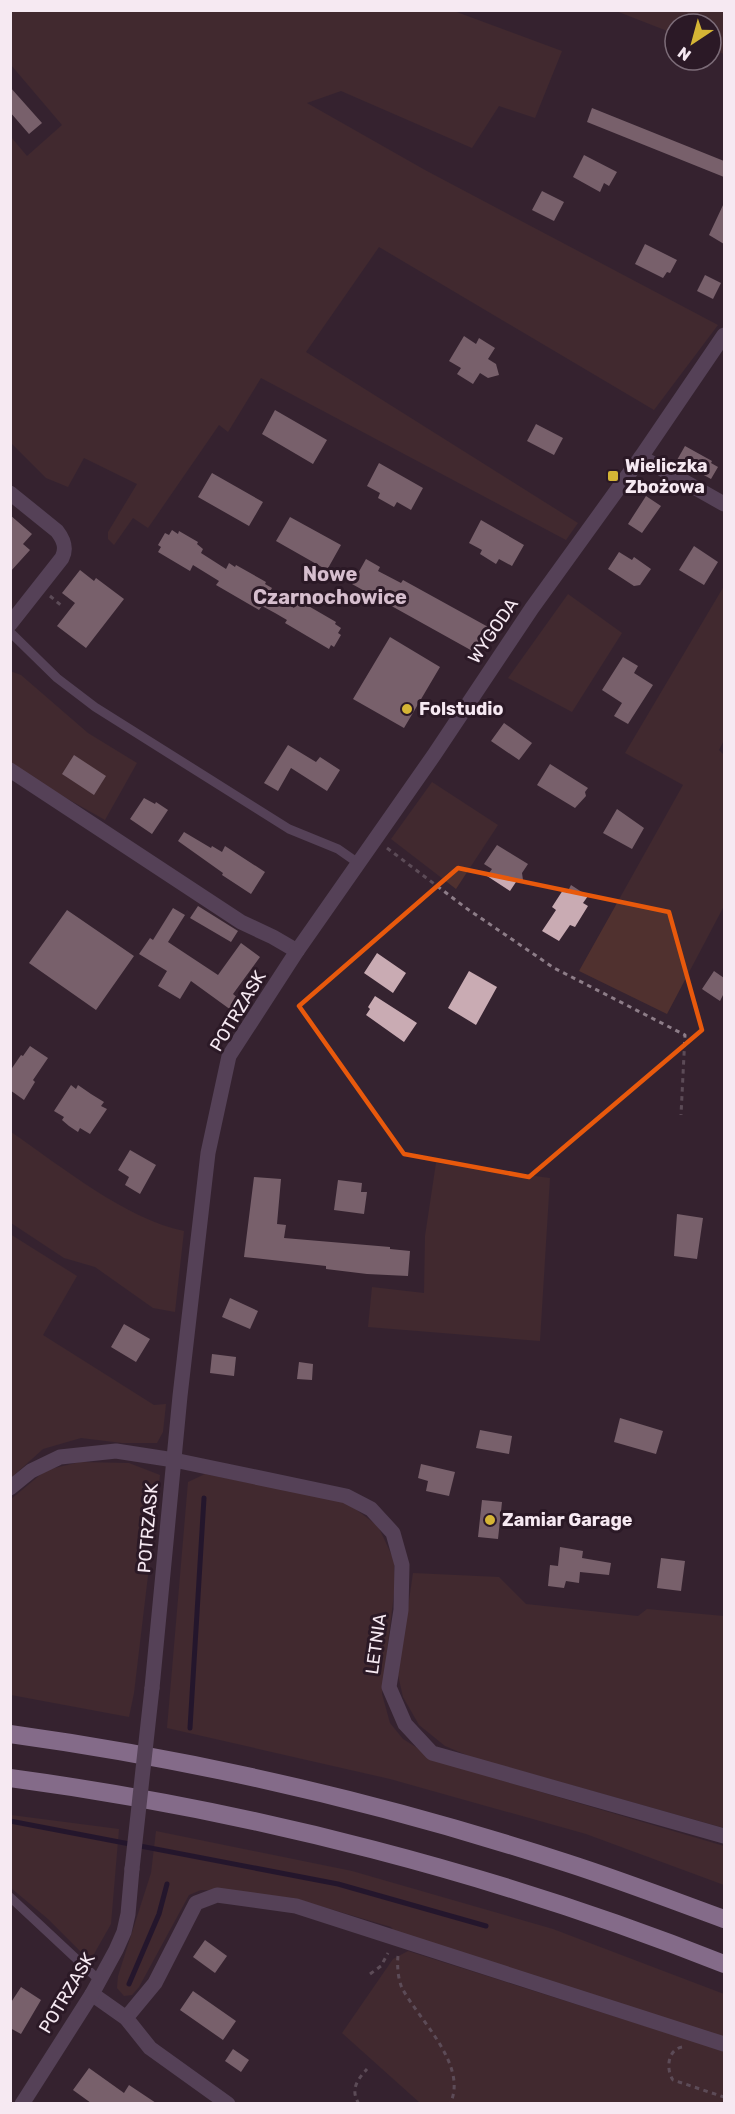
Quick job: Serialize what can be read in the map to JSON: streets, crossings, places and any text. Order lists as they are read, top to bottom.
{
  "streets": {
    "street": ["WYGODA", "POTRZASK", "LETNIA"]
  },
  "crossings": [
    ["WYGODA", "POTRZASK"],
    ["POTRZASK", "LETNIA"]
  ],
  "districts": ["Nowe Czarnochowice"],
  "places": {
    "transit": ["Wieliczka Zbożowa"],
    "other": ["Folstudio", "Zamiar Garage"]
  },
  "north": "bottom left"
}
